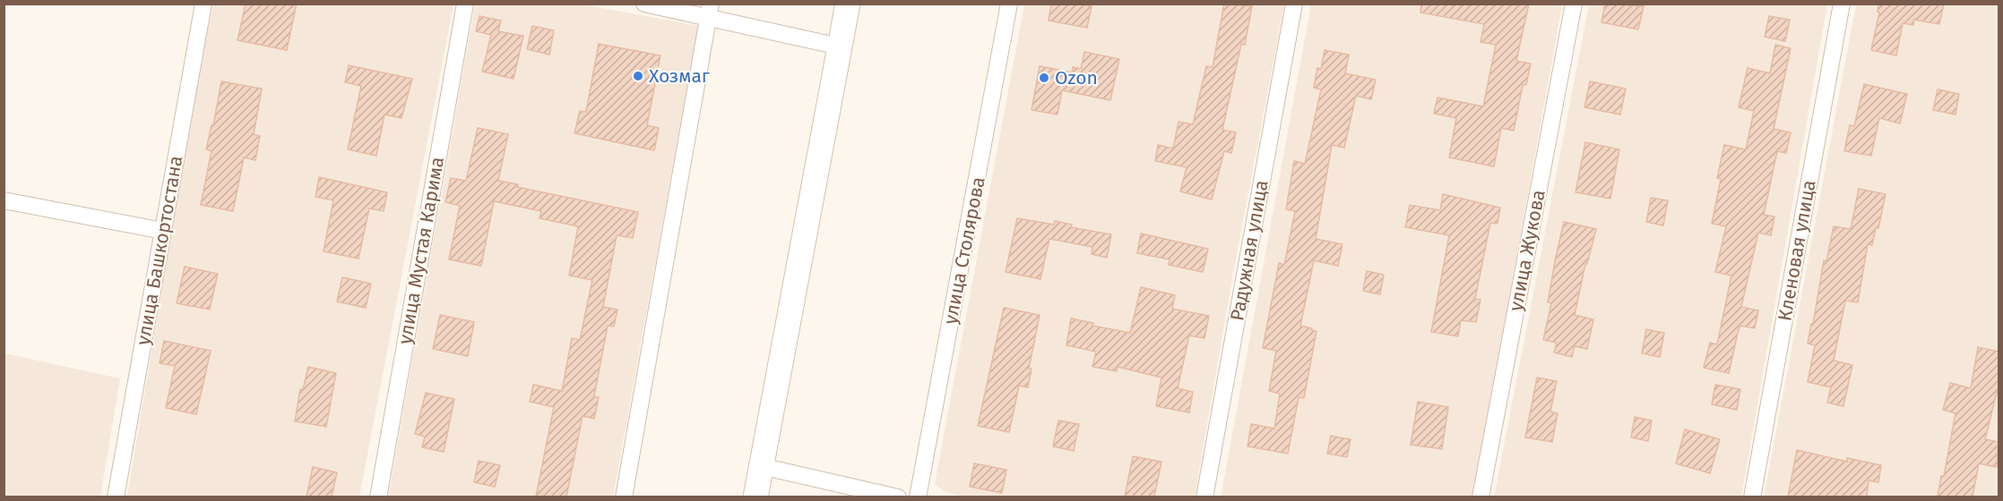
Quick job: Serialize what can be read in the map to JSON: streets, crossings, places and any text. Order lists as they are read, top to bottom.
{
  "streets": {
    "street": [
      "улица Башкортостана",
      "улица Мустая Карима",
      "улица Столярова",
      "Радужная улица",
      "улица Жукова",
      "Кленовая улица"
    ]
  },
  "places": ["Хозмаг", "Ozon"]
}
